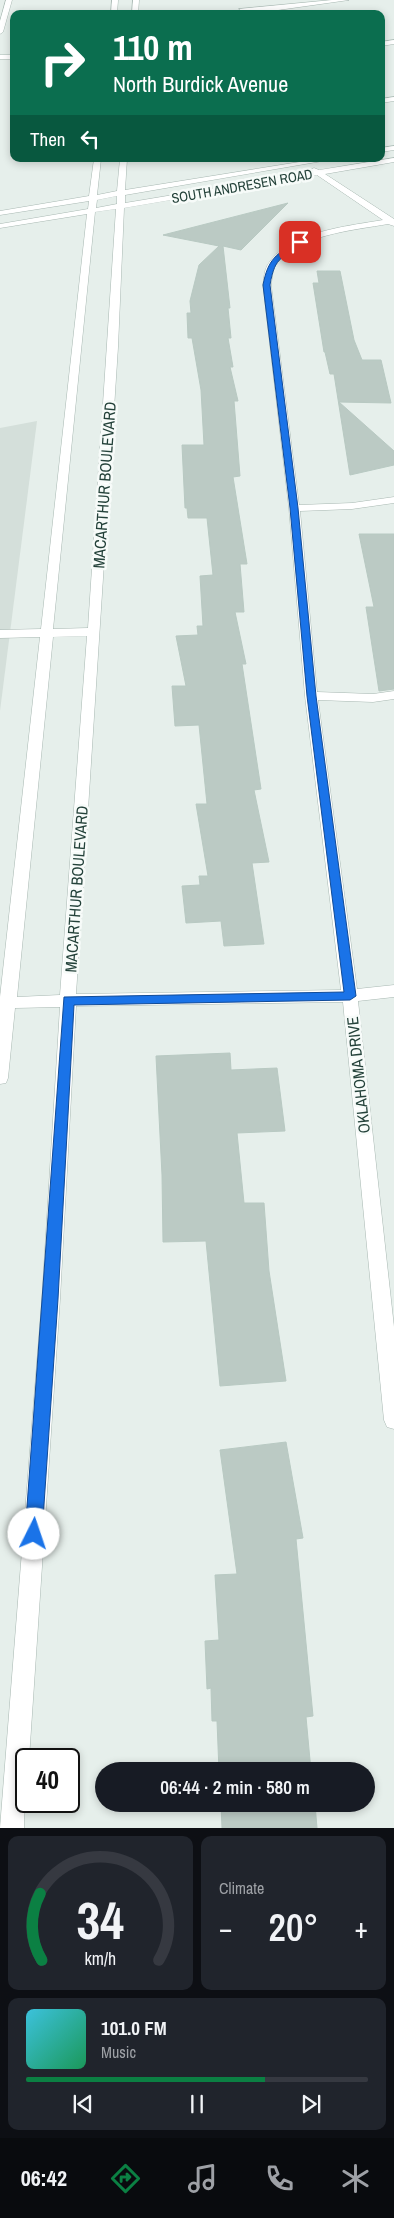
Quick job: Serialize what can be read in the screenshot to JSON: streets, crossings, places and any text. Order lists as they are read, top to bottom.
{
  "streets": {
    "street": ["SOUTH ANDRESEN ROAD", "MACARTHUR BOULEVARD", "OKLAHOMA DRIVE"]
  },
  "crossings": [
    ["SOUTH ANDRESEN ROAD", "MACARTHUR BOULEVARD"]
  ],
  "page": {
    "turn": ["110 m", "North Burdick Avenue"],
    "then": "Then",
    "limit": "40",
    "trip": "06:44 · 2 min · 580 m",
    "tile": "Climate",
    "heat": ["−", "20°", "+"],
    "song": ["101.0 FM", "Music"],
    "tabs": "06:42",
    "gauge": ["34", "km/h"]
  }
}
